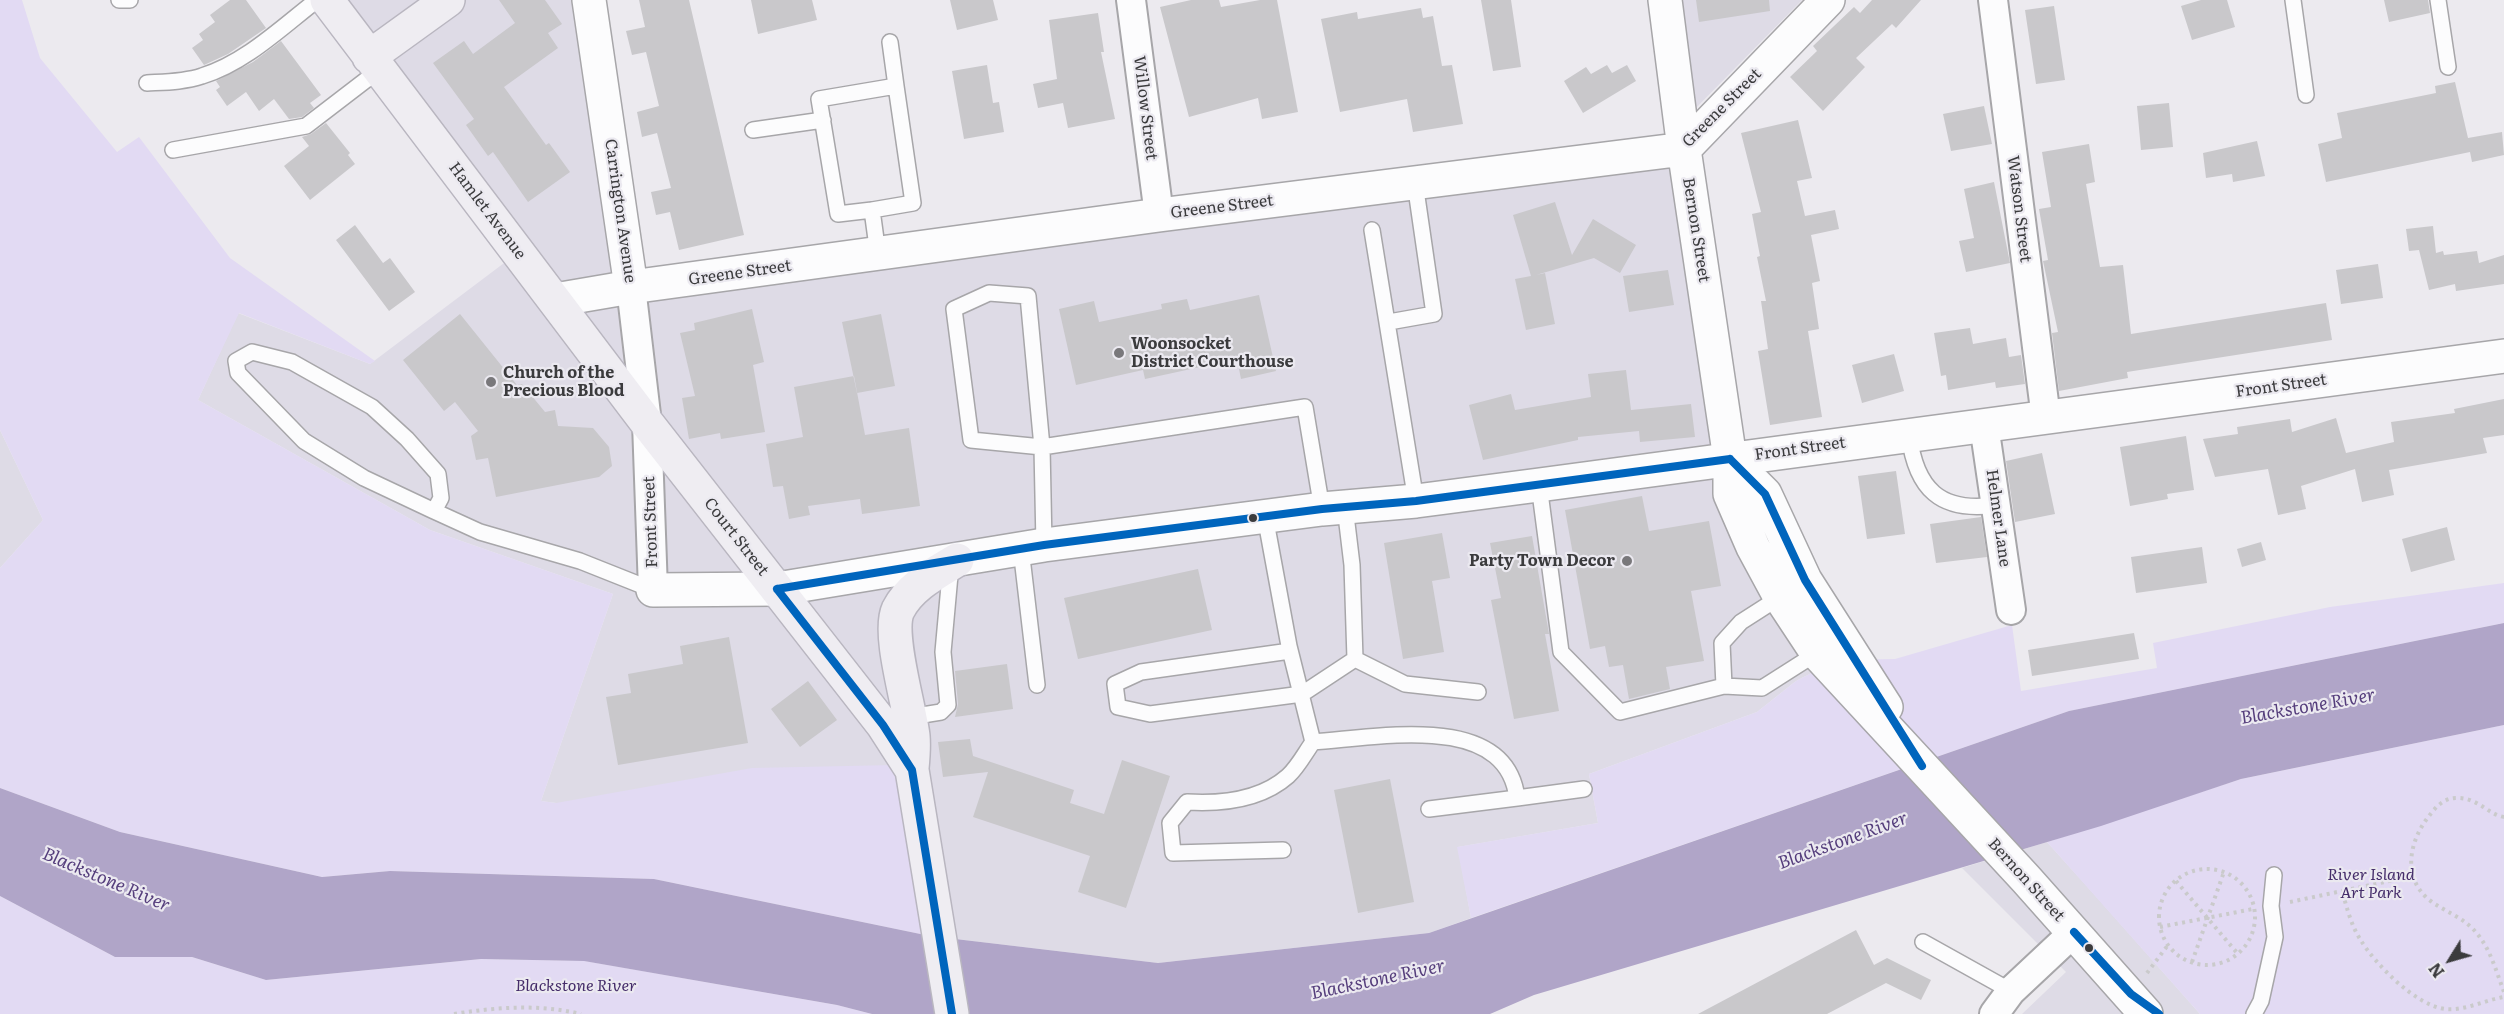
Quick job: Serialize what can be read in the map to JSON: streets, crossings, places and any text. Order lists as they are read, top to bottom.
{
  "streets": {
    "main road": [
      "Greene Street",
      "Hamlet Avenue",
      "Carrington Avenue",
      "Bernon Street",
      "Front Street",
      "Court Street"
    ],
    "street": ["Willow Street", "Watson Street", "Helmer Lane"]
  },
  "crossings": [
    ["Willow Street", "Greene Street"],
    ["Greene Street", "Hamlet Avenue"],
    ["Greene Street", "Carrington Avenue"],
    ["Greene Street", "Bernon Street"],
    ["Watson Street", "Front Street"],
    ["Hamlet Avenue", "Carrington Avenue"],
    ["Hamlet Avenue", "Front Street"],
    ["Hamlet Avenue", "Court Street"],
    ["Carrington Avenue", "Front Street"],
    ["Carrington Avenue", "Court Street"],
    ["Bernon Street", "Front Street"],
    ["Front Street", "Helmer Lane"],
    ["Front Street", "Court Street"]
  ],
  "water": ["Blackstone River"],
  "parks": ["River Island Art Park", "Blackstone River"],
  "places": ["Woonsocket District Courthouse", "Church of the Precious Blood", "Party Town Decor"],
  "north": "bottom left"
}
